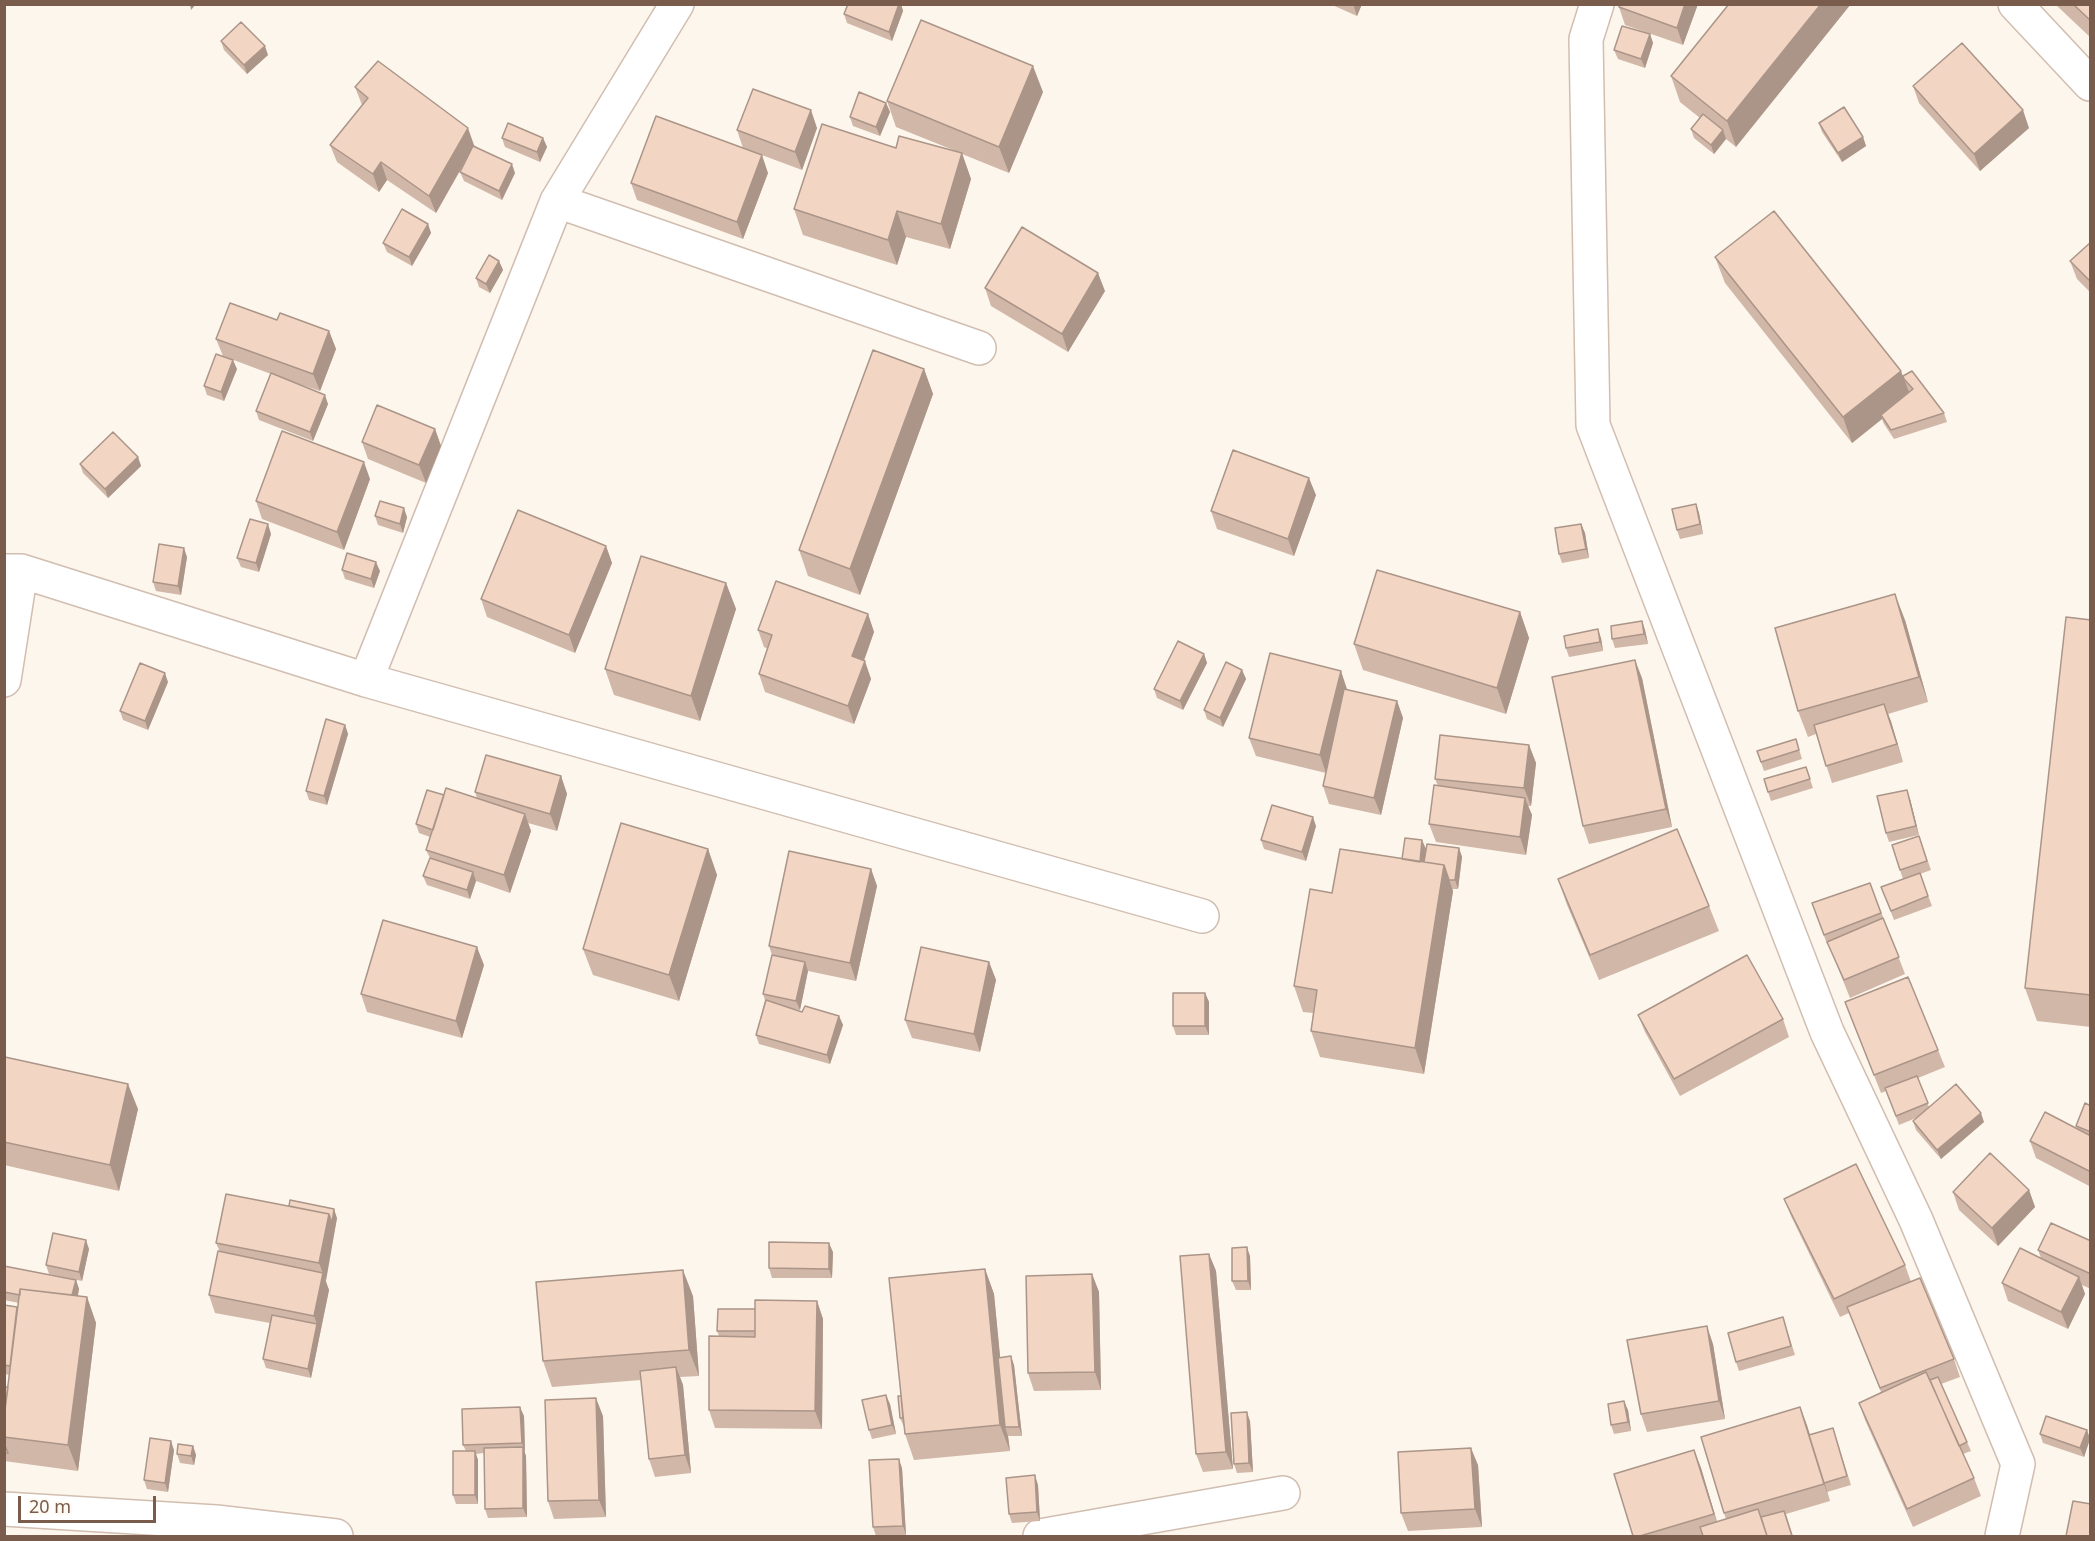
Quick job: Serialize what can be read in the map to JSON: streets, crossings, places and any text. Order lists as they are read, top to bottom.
{
  "scale_bar": "20 m"
}
